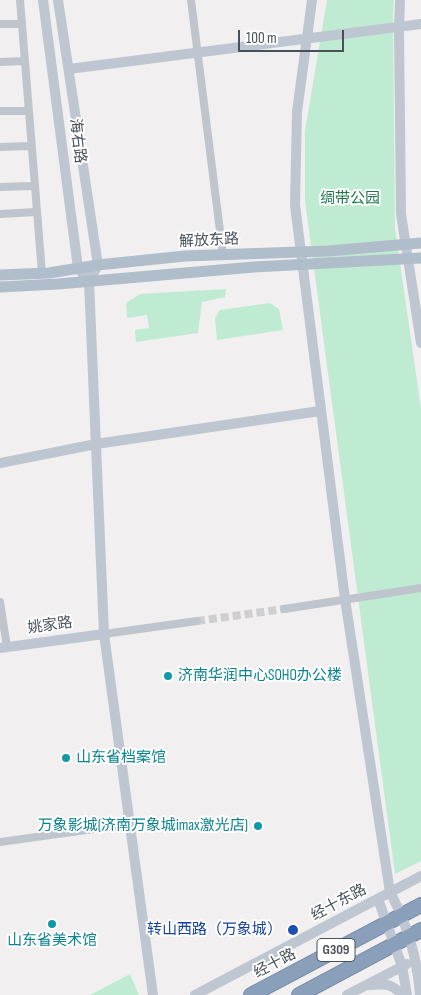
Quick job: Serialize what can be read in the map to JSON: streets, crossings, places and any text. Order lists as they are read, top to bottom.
{
  "streets": {
    "highway": ["G309", "经十路"],
    "main road": ["解放东路"],
    "street": ["海右路", "姚家路", "经十东路"]
  },
  "crossings": [
    ["海右路", "解放东路"]
  ],
  "parks": ["绸带公园"],
  "places": [
    "济南华润中心SOHO办公楼",
    "山东省档案馆",
    "万象影城(济南万象城imax激光店)",
    "山东省美术馆",
    "转山西路（万象城）"
  ],
  "scale_bar": "100 m"
}
